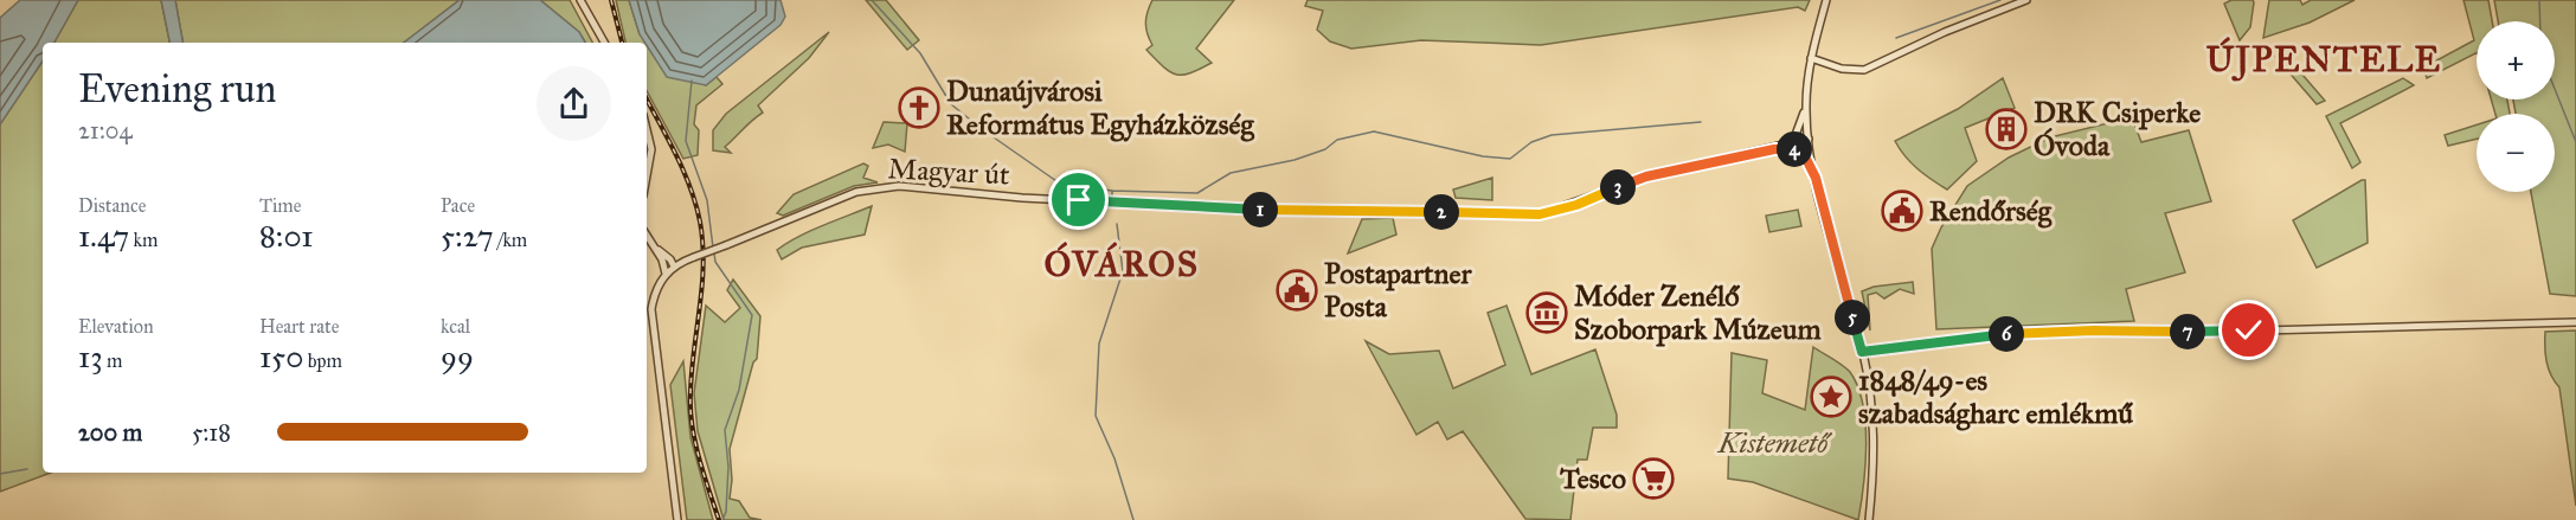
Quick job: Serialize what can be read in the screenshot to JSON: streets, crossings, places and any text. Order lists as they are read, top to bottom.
{
  "streets": {
    "street": ["Magyar út"]
  },
  "districts": ["ÚJPENTELE", "ÓVÁROS"],
  "parks": ["Kistemető"],
  "places": {
    "church": ["Dunaújvárosi Református Egyházközség"],
    "building": ["DRK Csiperke Óvoda"],
    "public building": ["Rendőrség", "Postapartner Posta"],
    "museum": ["Móder Zenélő Szoborpark Múzeum"],
    "place": ["1848/49-es szabadságharc emlékmű"],
    "supermarket": ["Tesco"]
  },
  "page": {
    "map_buttons": ["+", "−"],
    "heading": ["Evening run", "21:04"],
    "pins": [
      "4",
      "3",
      "1",
      "2",
      "5",
      "7",
      "6"
    ],
    "stats": [
      ["Distance", "1.47 km"],
      ["Time", "8:01"],
      ["Pace", "5:27 /km"],
      ["Elevation", "13 m"],
      ["Heart rate", "150 bpm"],
      ["kcal", "99"]
    ],
    "list": [
      {
        "name": "200 m",
        "note": "5:18"
      }
    ]
  }
}
